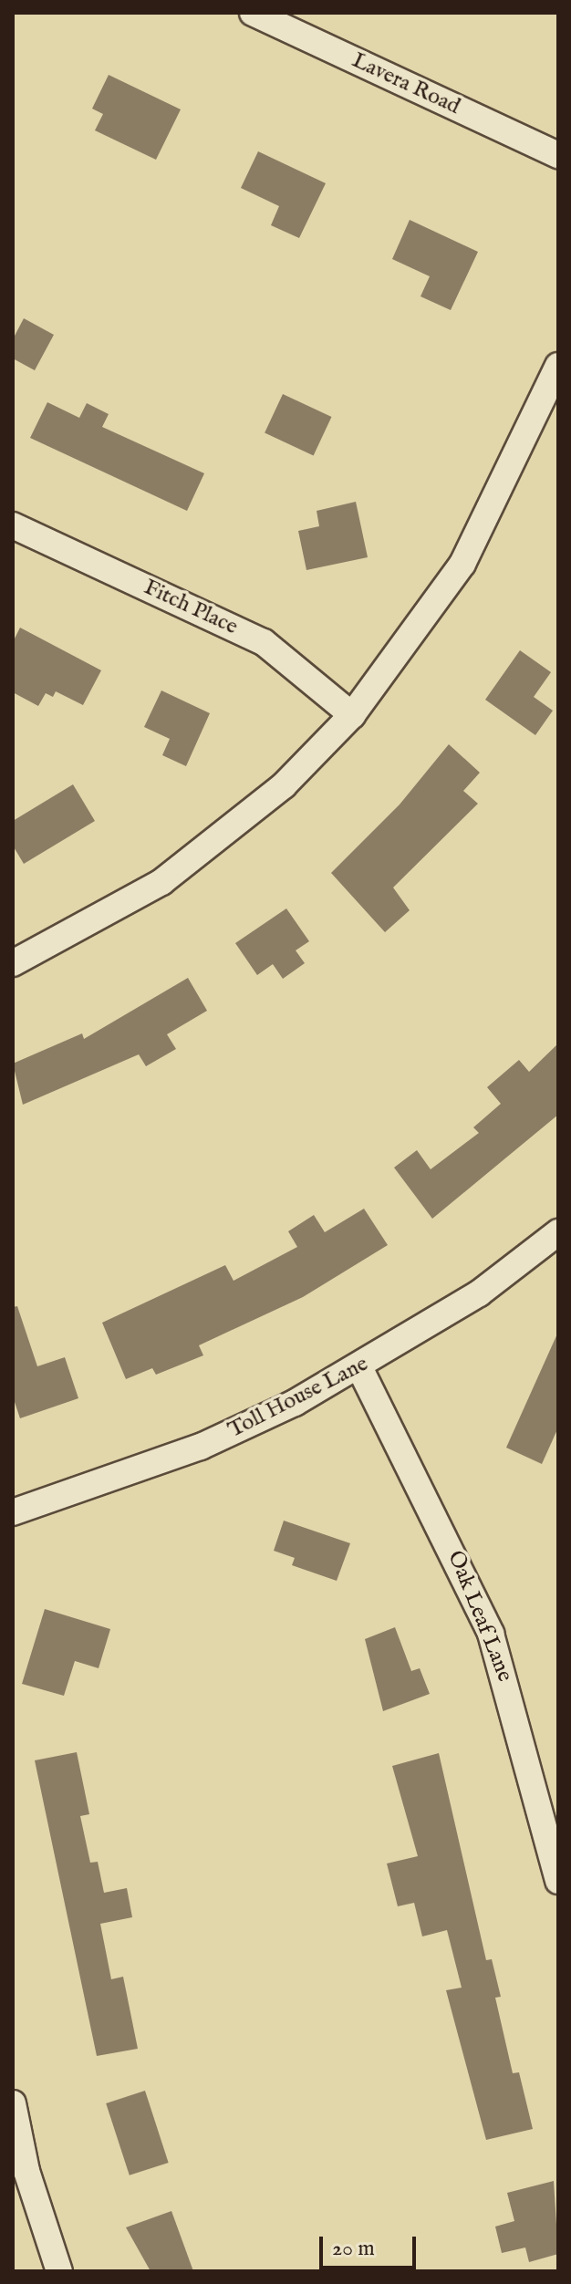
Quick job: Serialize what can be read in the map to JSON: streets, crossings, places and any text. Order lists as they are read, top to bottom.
{
  "streets": {
    "street": [
      "Lavera Road",
      "Fitch Place",
      "Toll House Lane",
      "Oak Leaf Lane"
    ]
  },
  "crossings": [
    ["Toll House Lane", "Oak Leaf Lane"]
  ],
  "scale_bar": "20 m"
}
